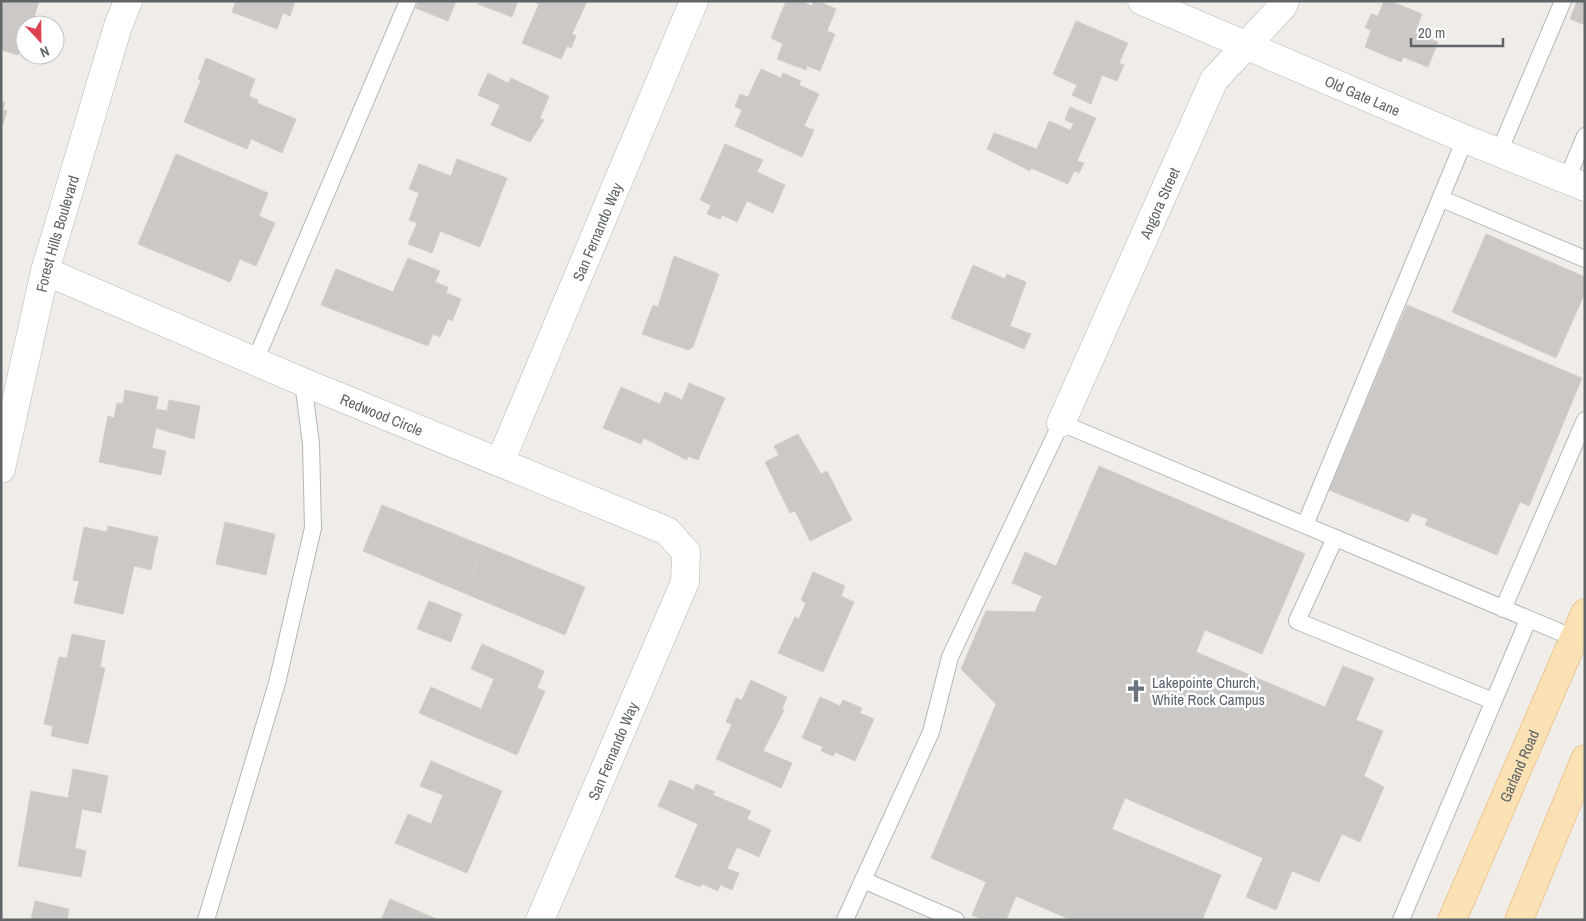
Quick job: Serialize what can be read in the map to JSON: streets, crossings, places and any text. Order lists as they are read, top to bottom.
{
  "streets": {
    "main road": ["Garland Road"],
    "street": [
      "Old Gate Lane",
      "Angora Street",
      "San Fernando Way",
      "Forest Hills Boulevard",
      "Redwood Circle"
    ]
  },
  "crossings": [
    ["Old Gate Lane", "Angora Street"],
    ["San Fernando Way", "Redwood Circle"],
    ["Forest Hills Boulevard", "Redwood Circle"]
  ],
  "places": {
    "church": ["Lakepointe Church, White Rock Campus"]
  },
  "scale_bar": "20 m",
  "north": "bottom"
}
